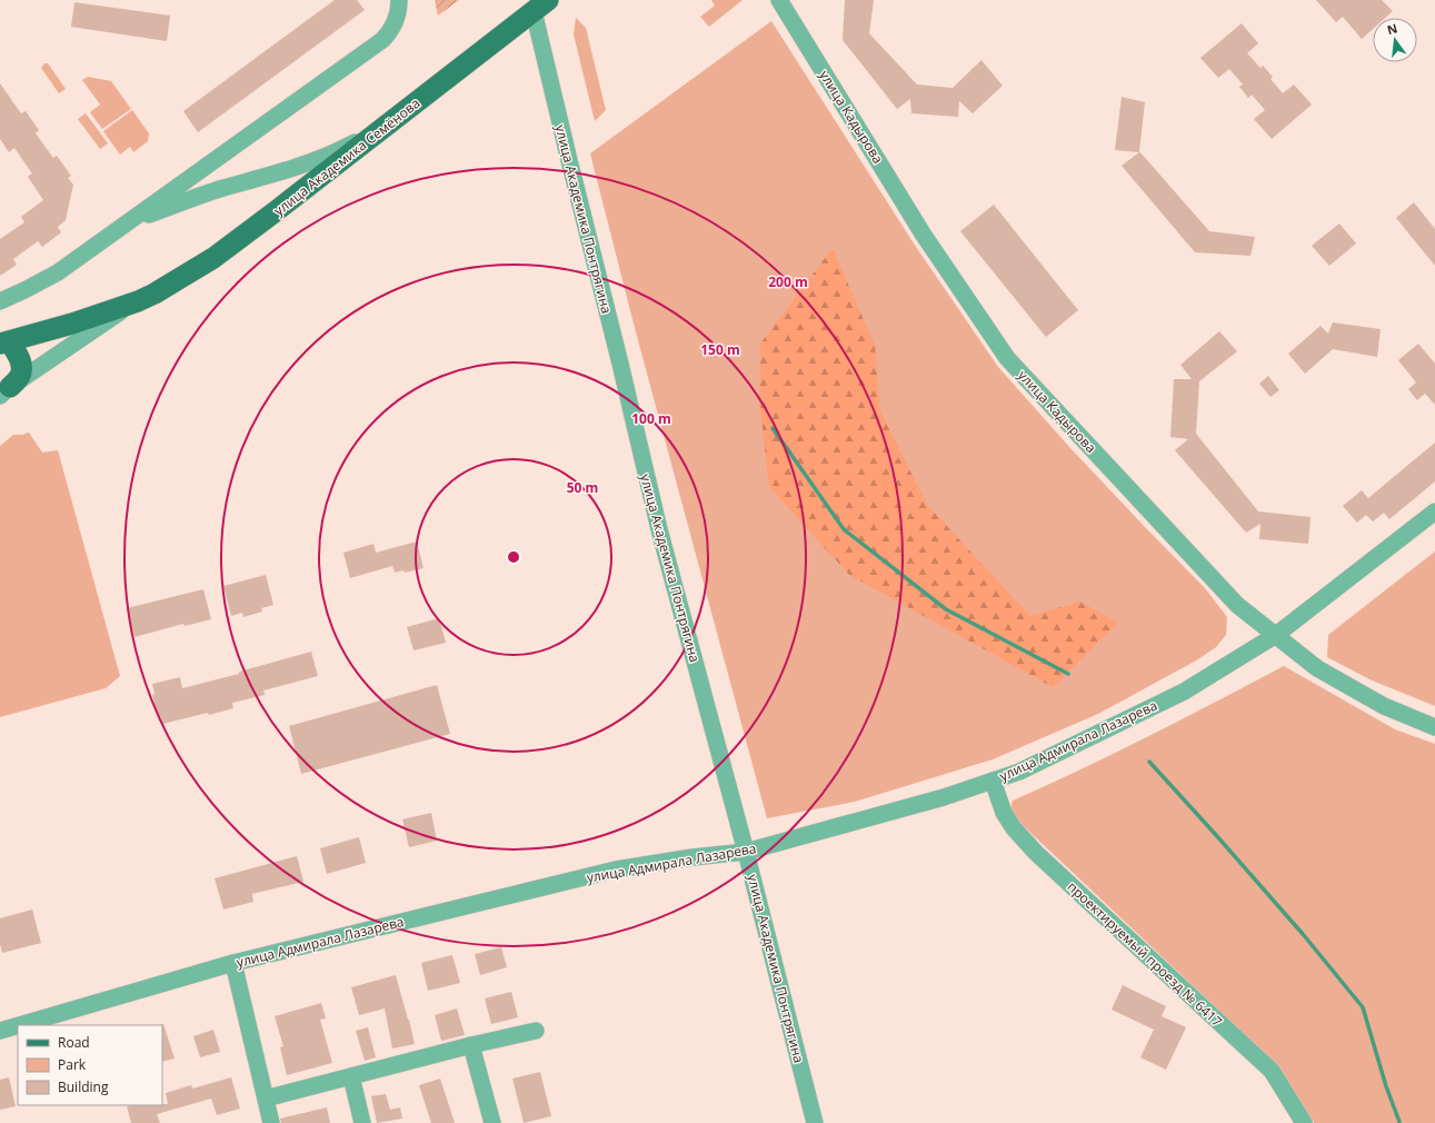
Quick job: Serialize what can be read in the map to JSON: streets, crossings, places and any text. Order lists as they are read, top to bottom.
{
  "streets": {
    "main road": ["улица Академика Семёнова"],
    "street": [
      "улица Кадырова",
      "улица Академика Понтрягина",
      "улица Адмирала Лазарева",
      "проектируемый проезд № 6417"
    ]
  },
  "crossings": [
    ["улица Кадырова", "улица Адмирала Лазарева"],
    ["улица Академика Семёнова", "улица Академика Понтрягина"],
    ["улица Академика Понтрягина", "улица Адмирала Лазарева"],
    ["улица Адмирала Лазарева", "проектируемый проезд № 6417"]
  ],
  "legend": ["Road", "Park", "Building"],
  "north": "top",
  "rings": [
    "200 m",
    "150 m",
    "100 m",
    "50 m"
  ]
}
